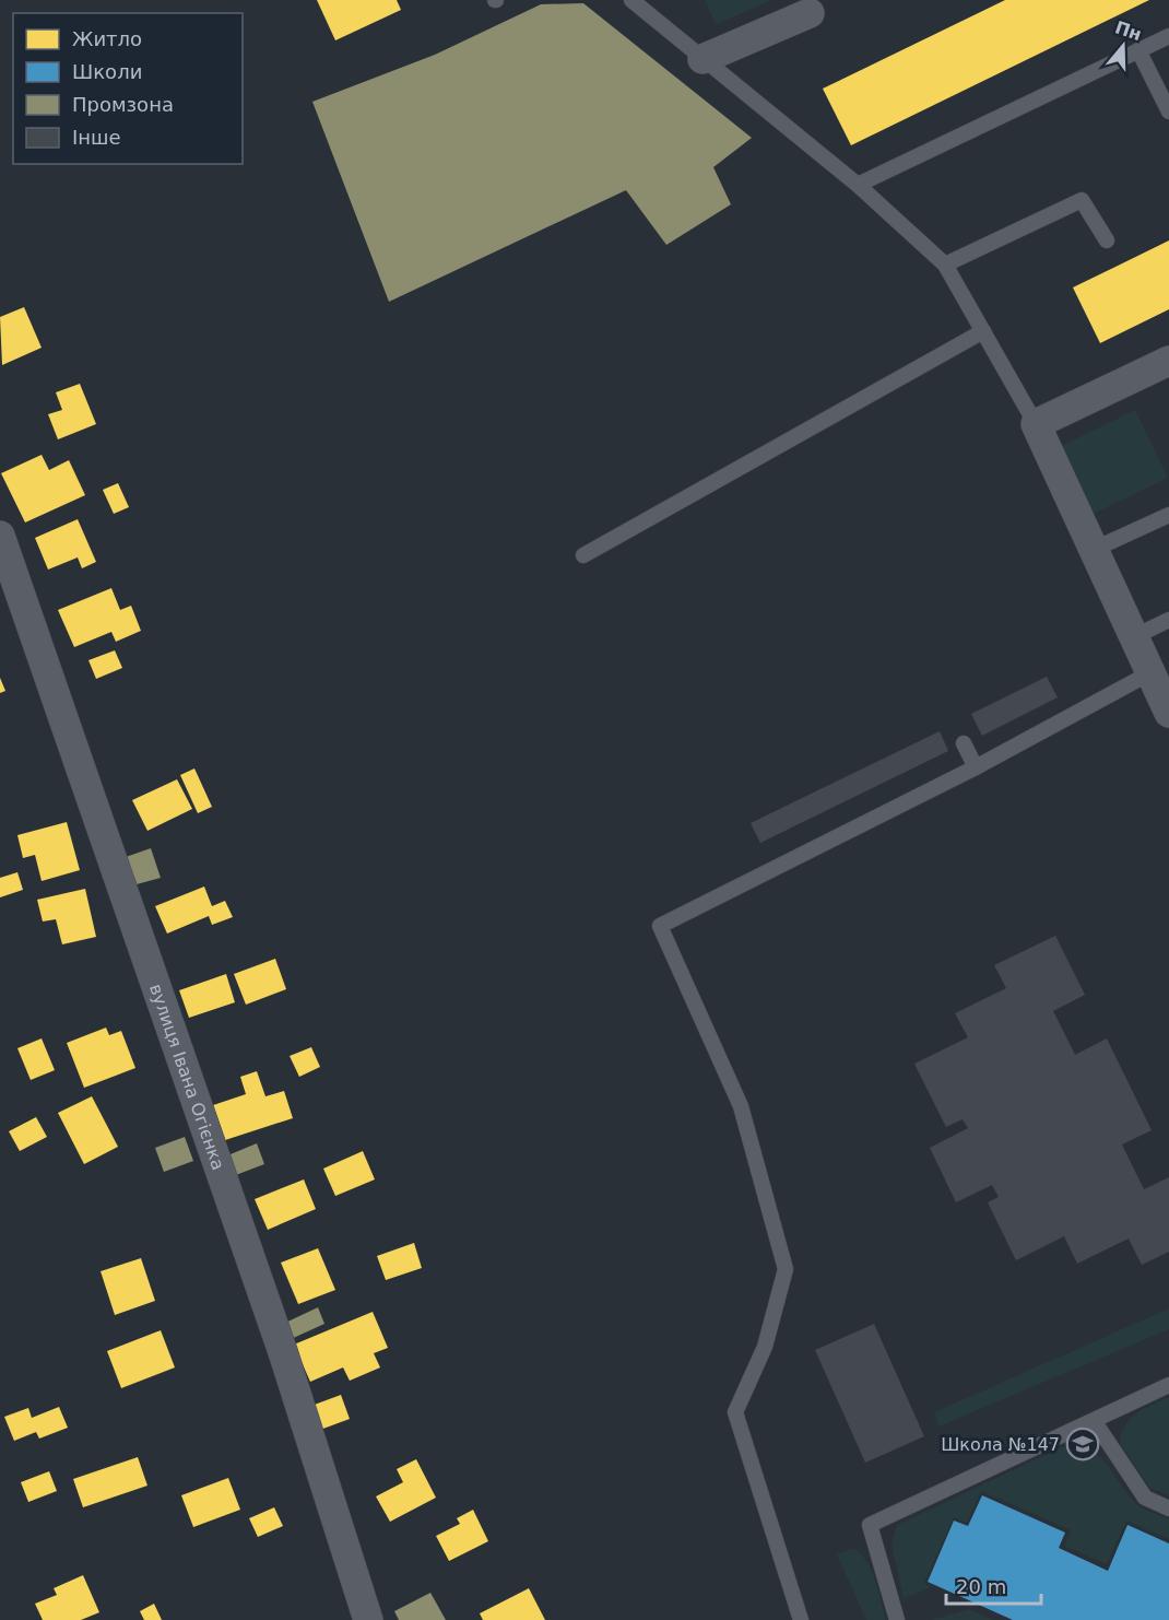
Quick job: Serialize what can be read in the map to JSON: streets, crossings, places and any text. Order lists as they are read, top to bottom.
{
  "streets": {
    "street": ["вулиця Івана Огієнка"]
  },
  "places": {
    "school or university": ["Школа №147"]
  },
  "legend": [
    "Житло",
    "Школи",
    "Промзона",
    "Інше"
  ],
  "scale_bar": "20 m",
  "north": "top"
}
